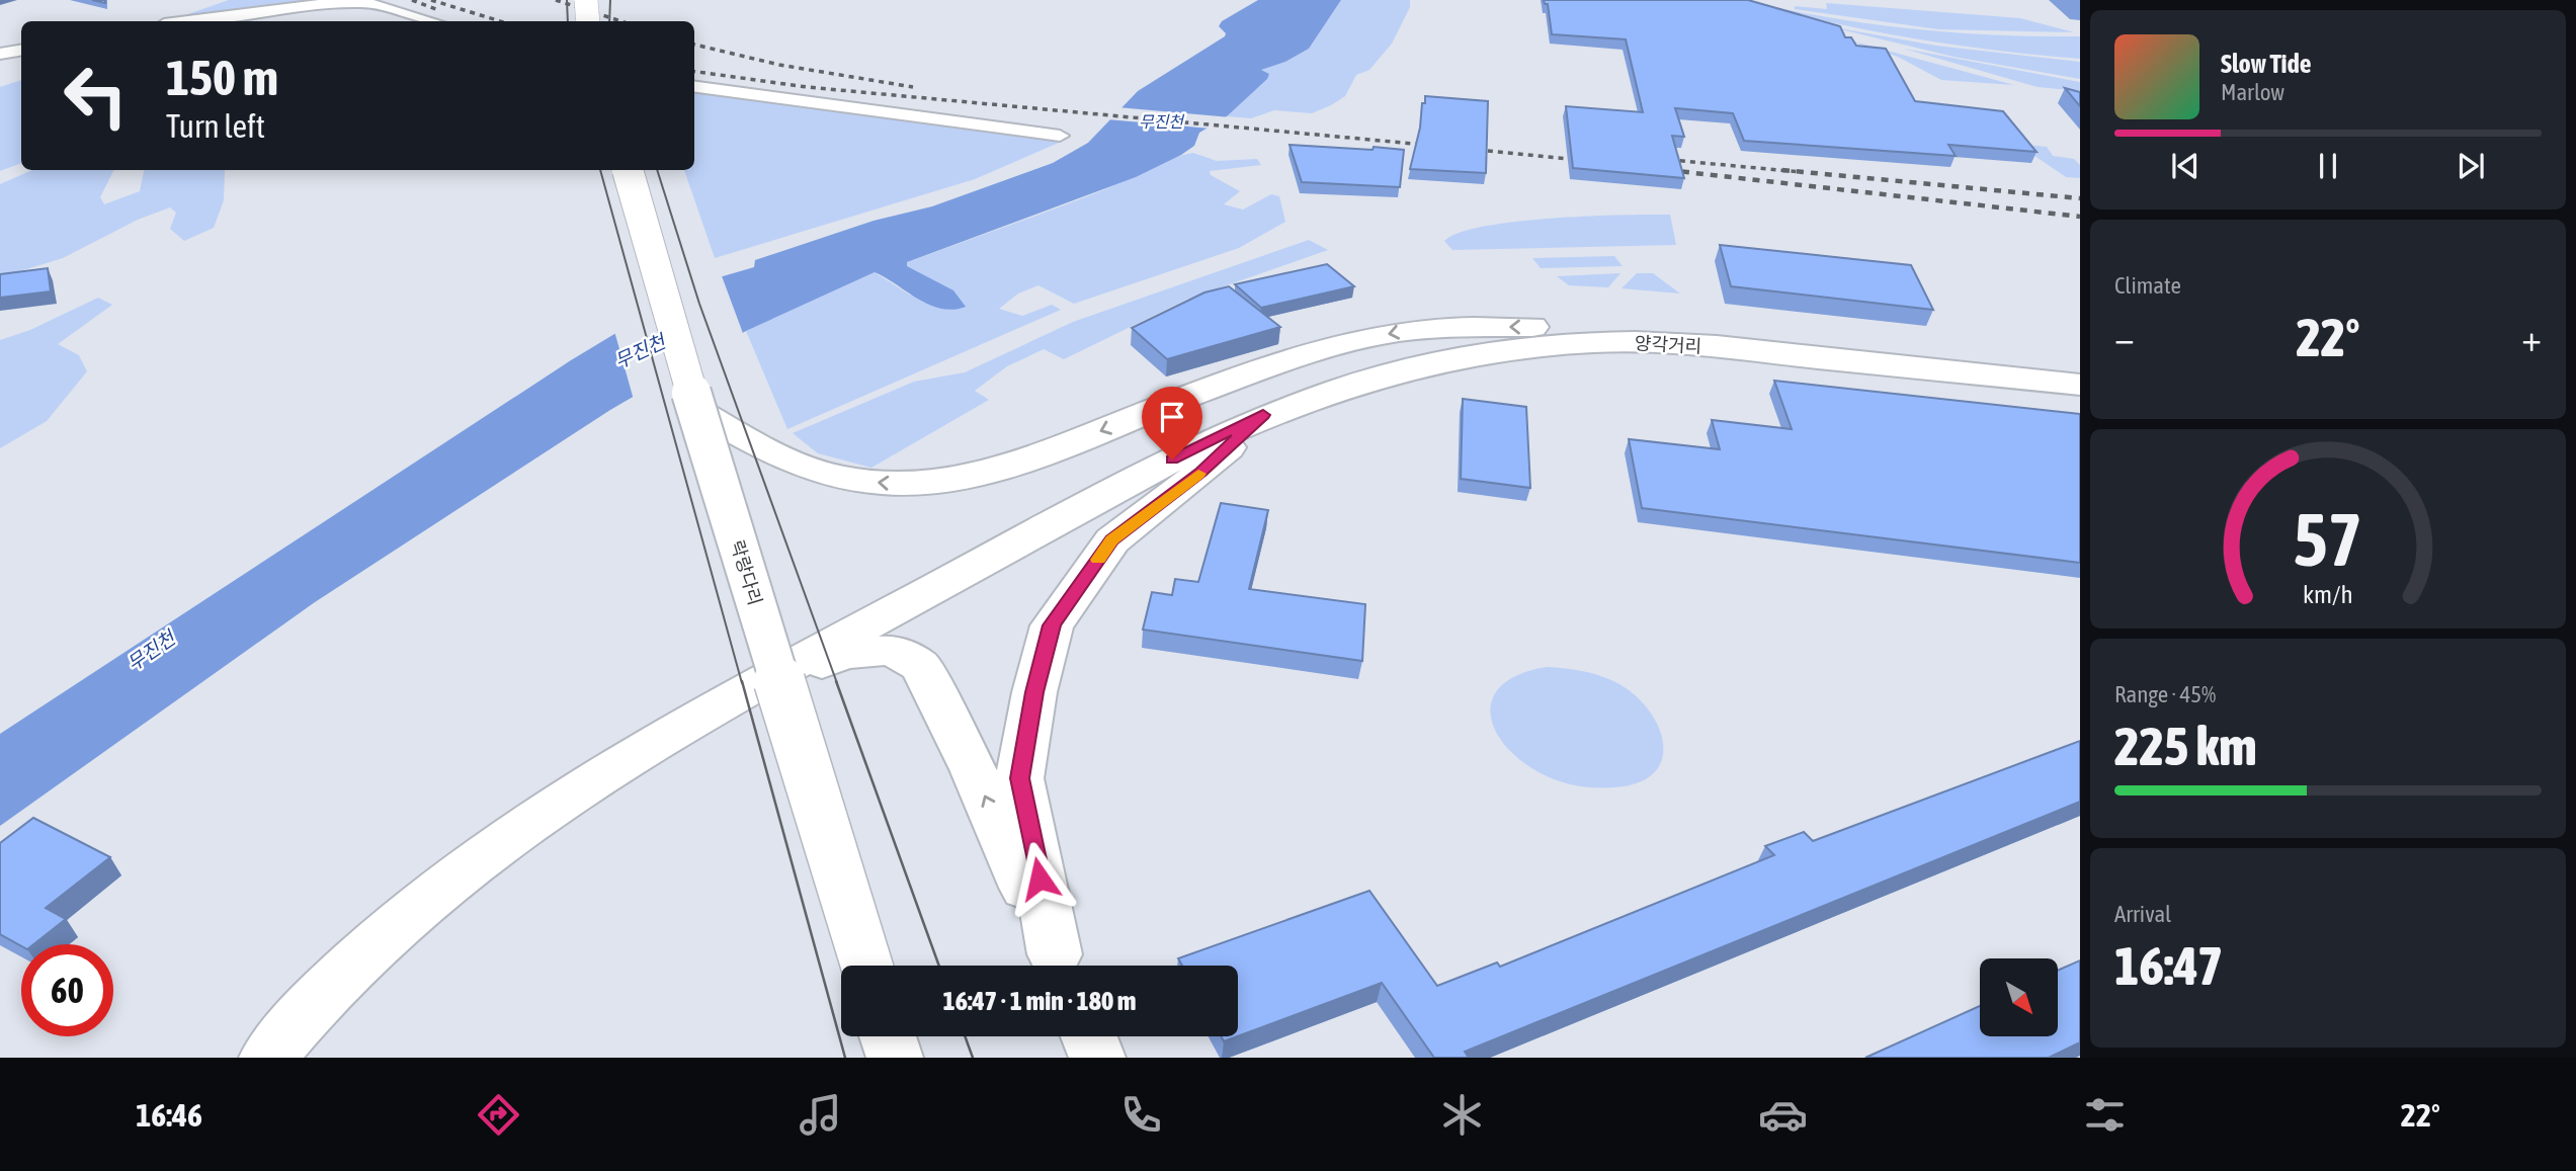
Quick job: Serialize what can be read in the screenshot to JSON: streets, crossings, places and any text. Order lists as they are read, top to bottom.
{
  "streets": {
    "main road": ["양각거리", "락랑다리"]
  },
  "water": ["무진천"],
  "north": "bottom right",
  "page": {
    "turn": ["150 m", "Turn left"],
    "song": ["Slow Tide", "Marlow"],
    "tile": [
      "Climate",
      ["Range · 45%", "225 km"],
      ["Arrival", "16:47"]
    ],
    "heat": ["−", "22°", "+"],
    "limit": "60",
    "trip": "16:47 · 1 min · 180 m",
    "tabs": ["16:46", "22°"],
    "gauge": ["57", "km/h"]
  }
}
